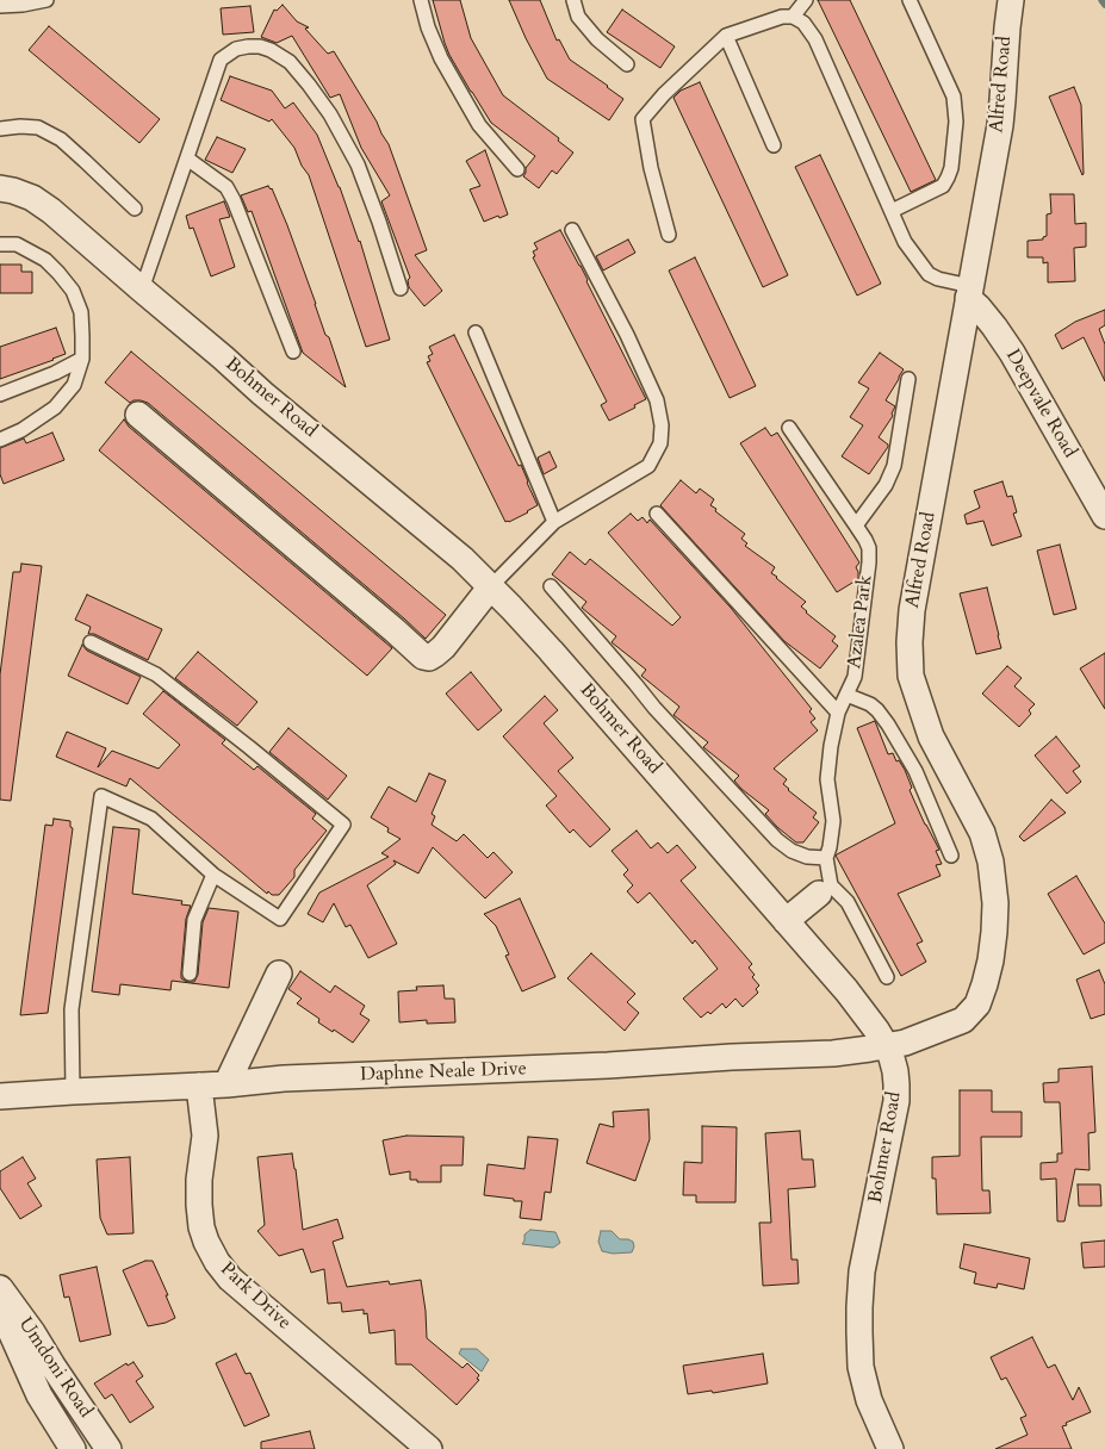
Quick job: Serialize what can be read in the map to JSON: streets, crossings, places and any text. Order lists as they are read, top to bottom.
{
  "streets": {
    "street": [
      "Alfred Road",
      "Bohmer Road",
      "Deepvale Road",
      "Daphne Neale Drive",
      "Park Drive",
      "Umdoni Road"
    ],
    "lane": ["Azalea Park"]
  },
  "crossings": [
    ["Alfred Road", "Bohmer Road"],
    ["Alfred Road", "Deepvale Road"],
    ["Alfred Road", "Daphne Neale Drive"],
    ["Bohmer Road", "Daphne Neale Drive"],
    ["Daphne Neale Drive", "Park Drive"]
  ]
}
